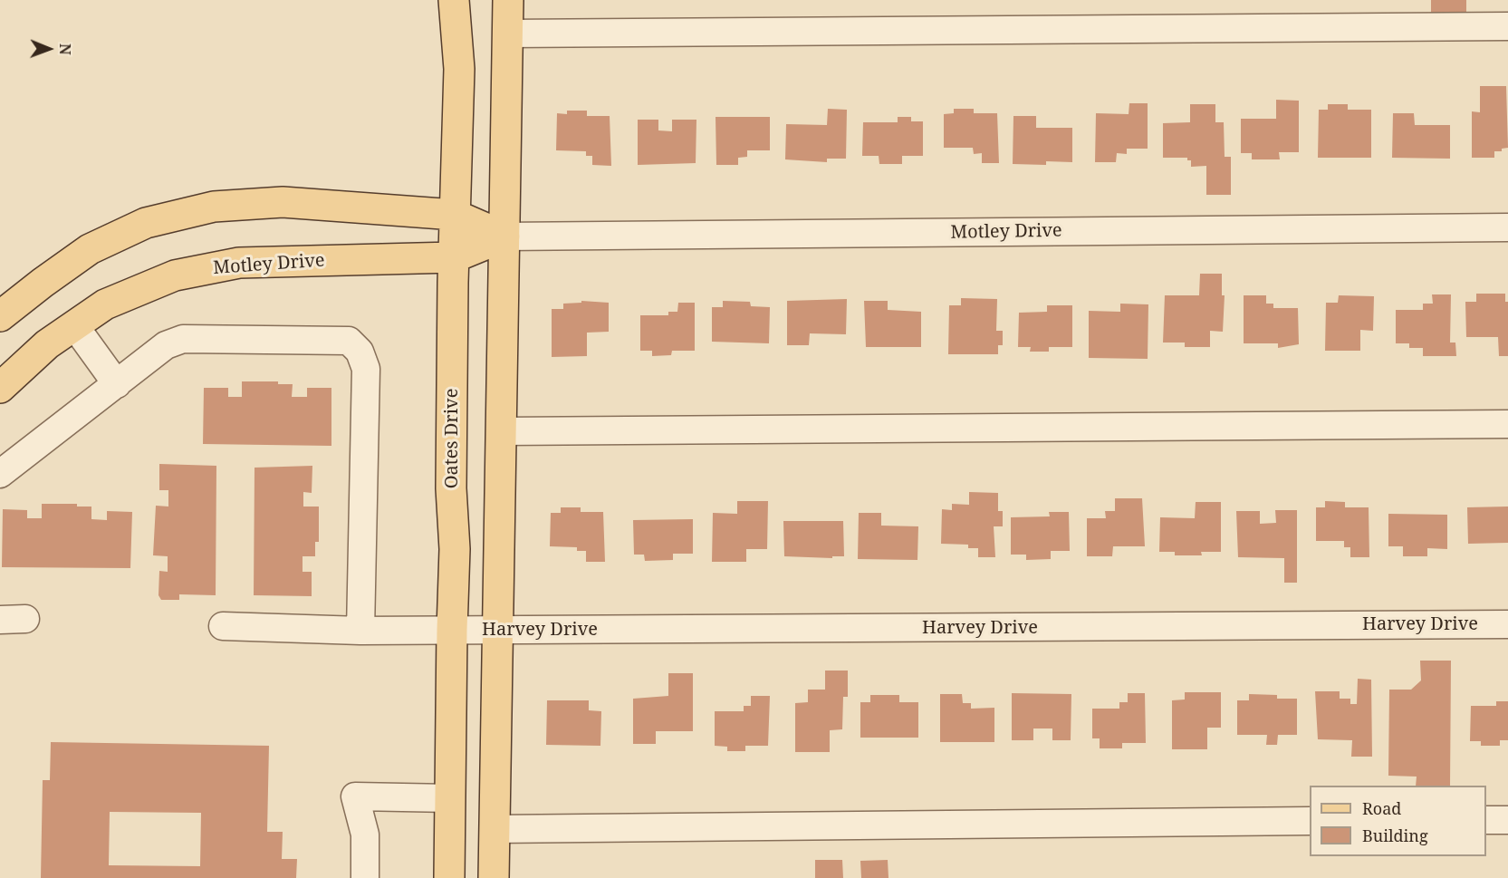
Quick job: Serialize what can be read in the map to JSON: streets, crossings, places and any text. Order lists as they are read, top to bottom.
{
  "streets": {
    "main road": ["Motley Drive", "Oates Drive"],
    "street": ["Harvey Drive"]
  },
  "crossings": [
    ["Motley Drive", "Oates Drive"],
    ["Oates Drive", "Harvey Drive"]
  ],
  "legend": ["Road", "Building"],
  "north": "right"
}
